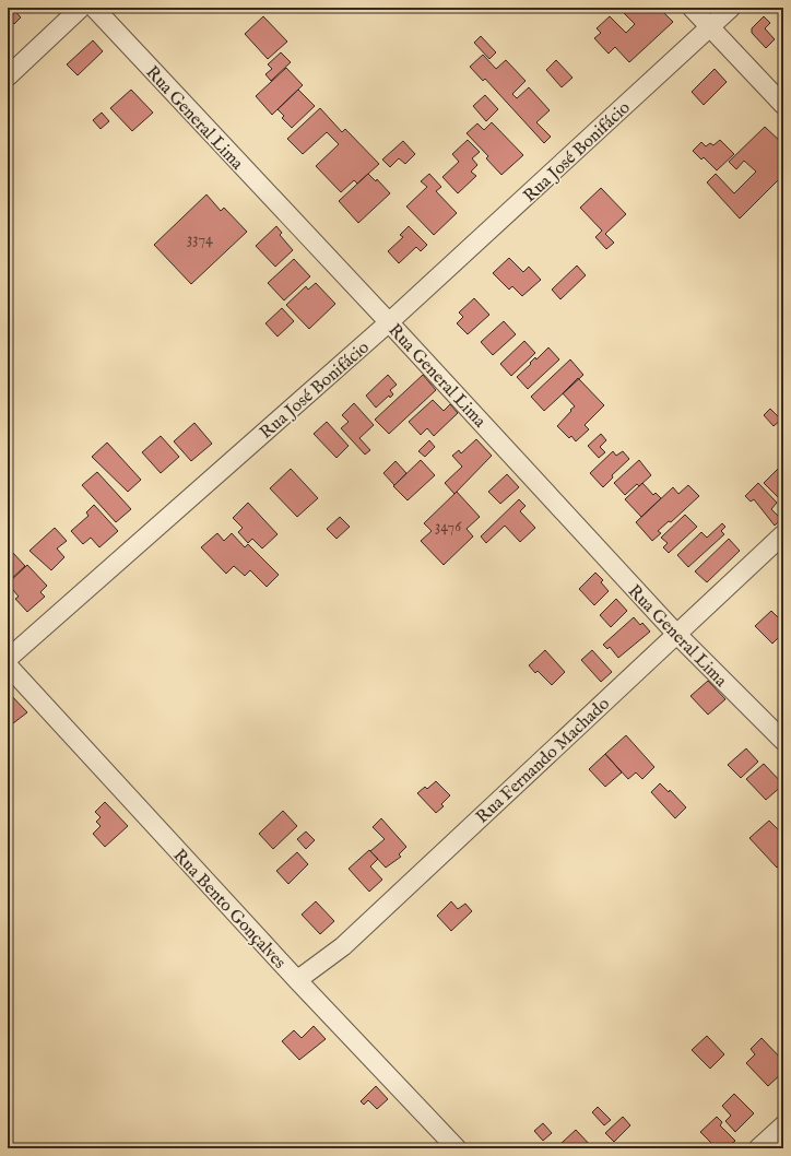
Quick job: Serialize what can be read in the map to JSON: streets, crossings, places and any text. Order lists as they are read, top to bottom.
{
  "streets": {
    "street": [
      "Rua General Lima",
      "Rua José Bonifácio",
      "Rua Fernando Machado",
      "Rua Bento Gonçalves"
    ]
  },
  "crossings": [
    ["Rua General Lima", "Rua José Bonifácio"],
    ["Rua General Lima", "Rua Fernando Machado"],
    ["Rua Fernando Machado", "Rua Bento Gonçalves"]
  ],
  "house_numbers": ["3374", "3476"]
}
